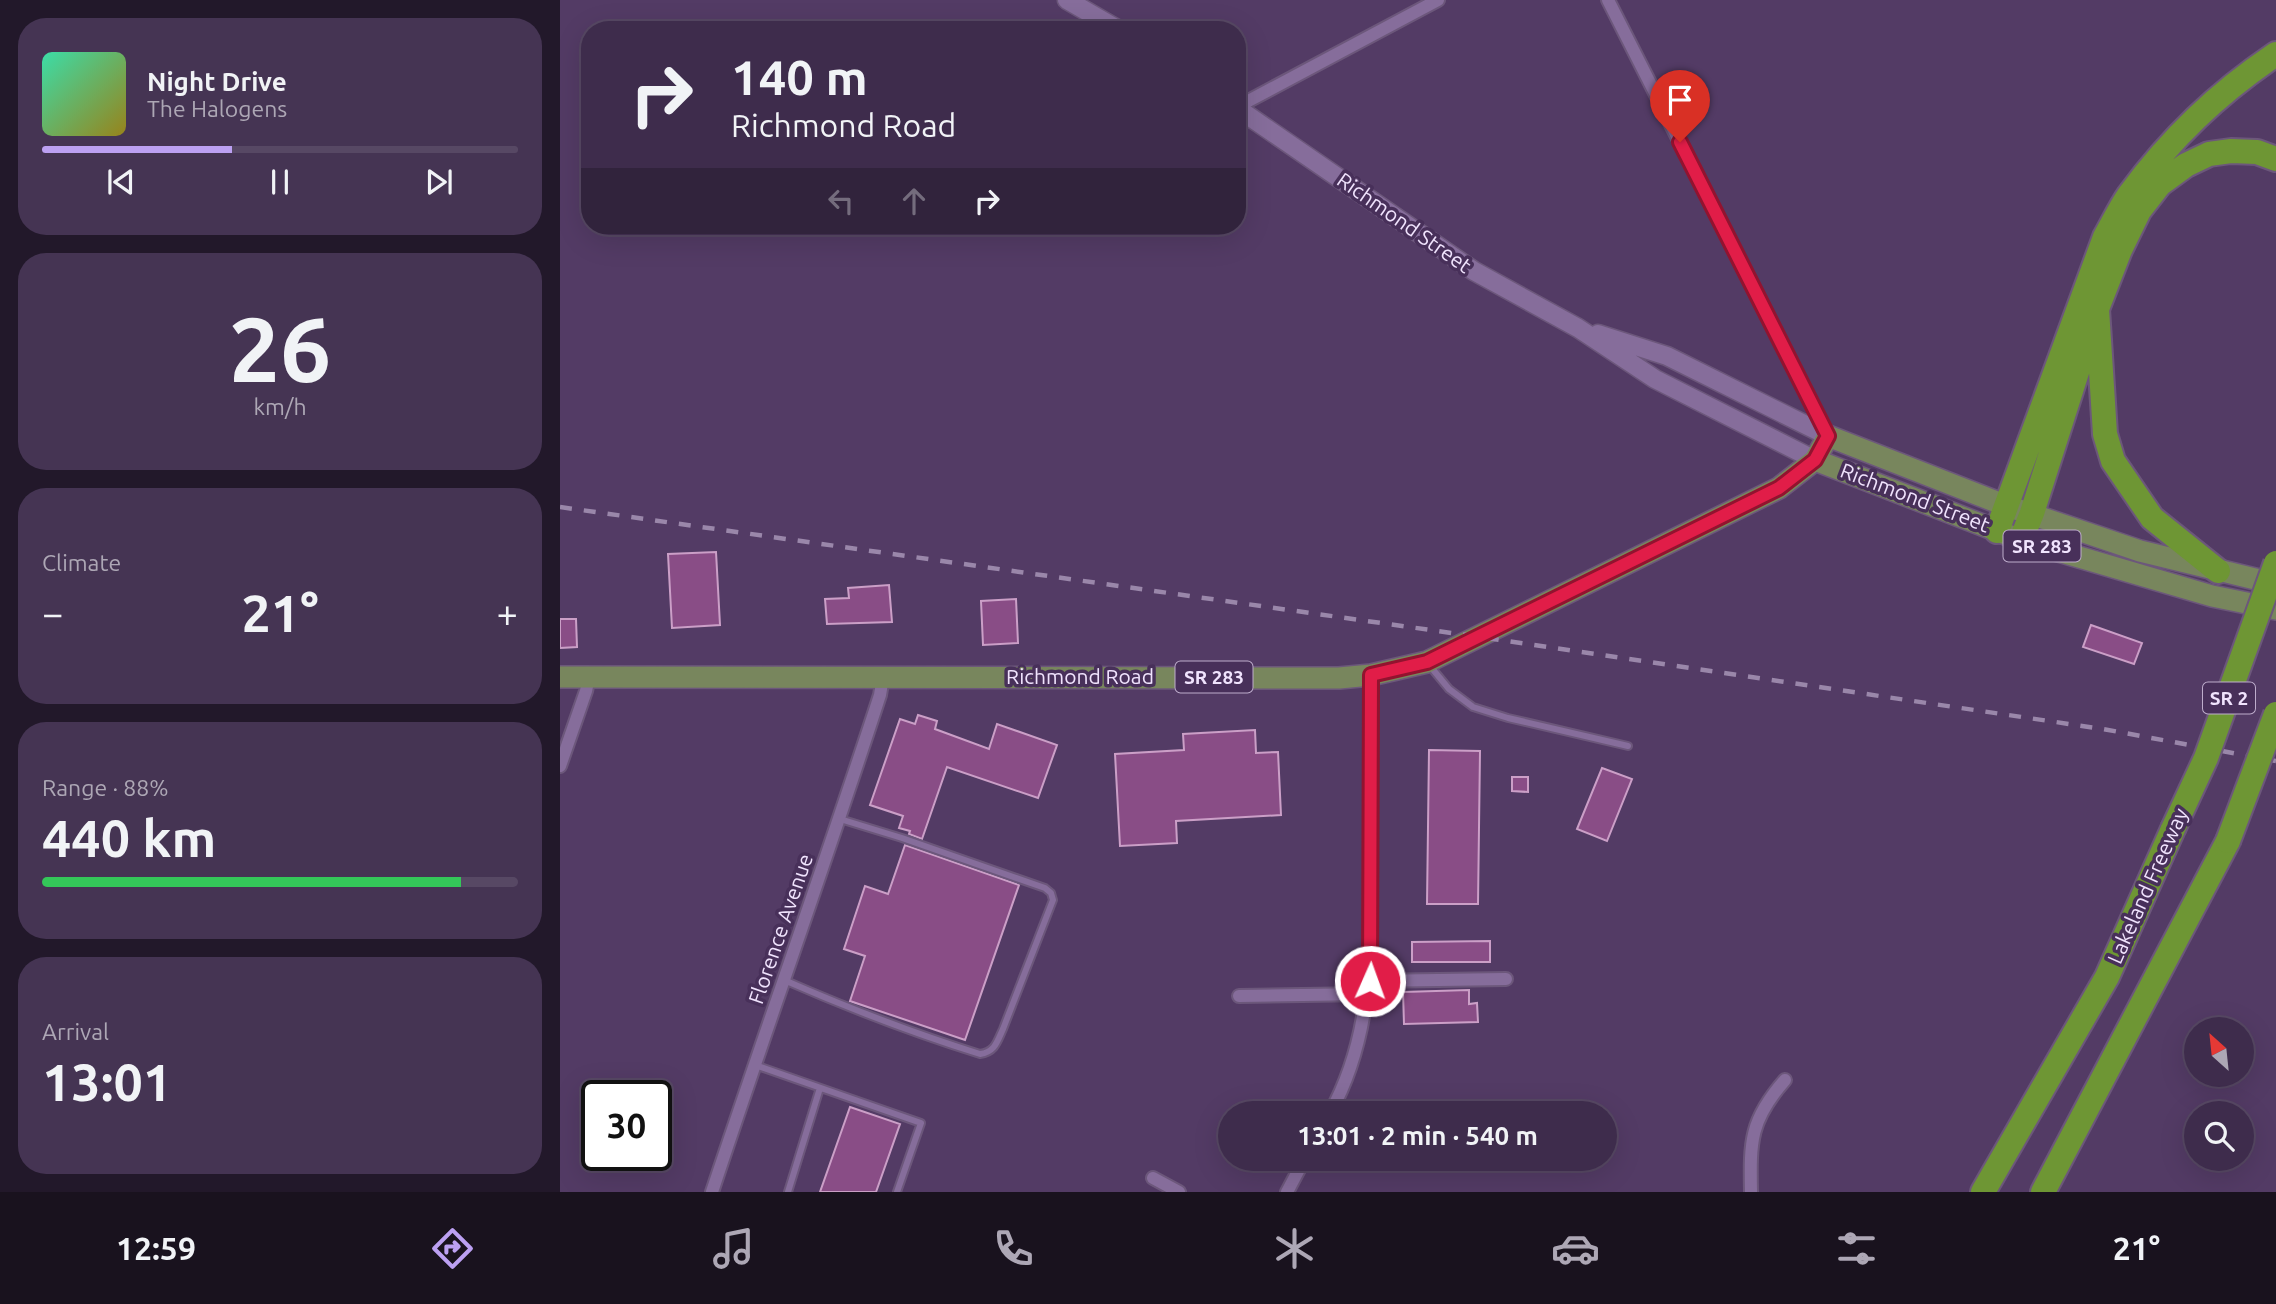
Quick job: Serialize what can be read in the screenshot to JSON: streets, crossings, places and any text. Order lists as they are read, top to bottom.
{
  "streets": {
    "highway": ["SR 2", "Lakeland Freeway"],
    "main road": ["Richmond Street", "SR 283", "Richmond Road"],
    "street": ["Florence Avenue"]
  },
  "crossings": [
    ["Richmond Street", "Richmond Road"],
    ["Richmond Road", "Florence Avenue"]
  ],
  "north": "top left",
  "page": {
    "turn": ["140 m", "Richmond Road"],
    "song": ["Night Drive", "The Halogens"],
    "tile": [
      ["26", "km/h"],
      "Climate",
      ["Range · 88%", "440 km"],
      ["Arrival", "13:01"]
    ],
    "heat": ["−", "21°", "+"],
    "limit": "30",
    "trip": "13:01 · 2 min · 540 m",
    "tabs": ["12:59", "21°"]
  }
}
